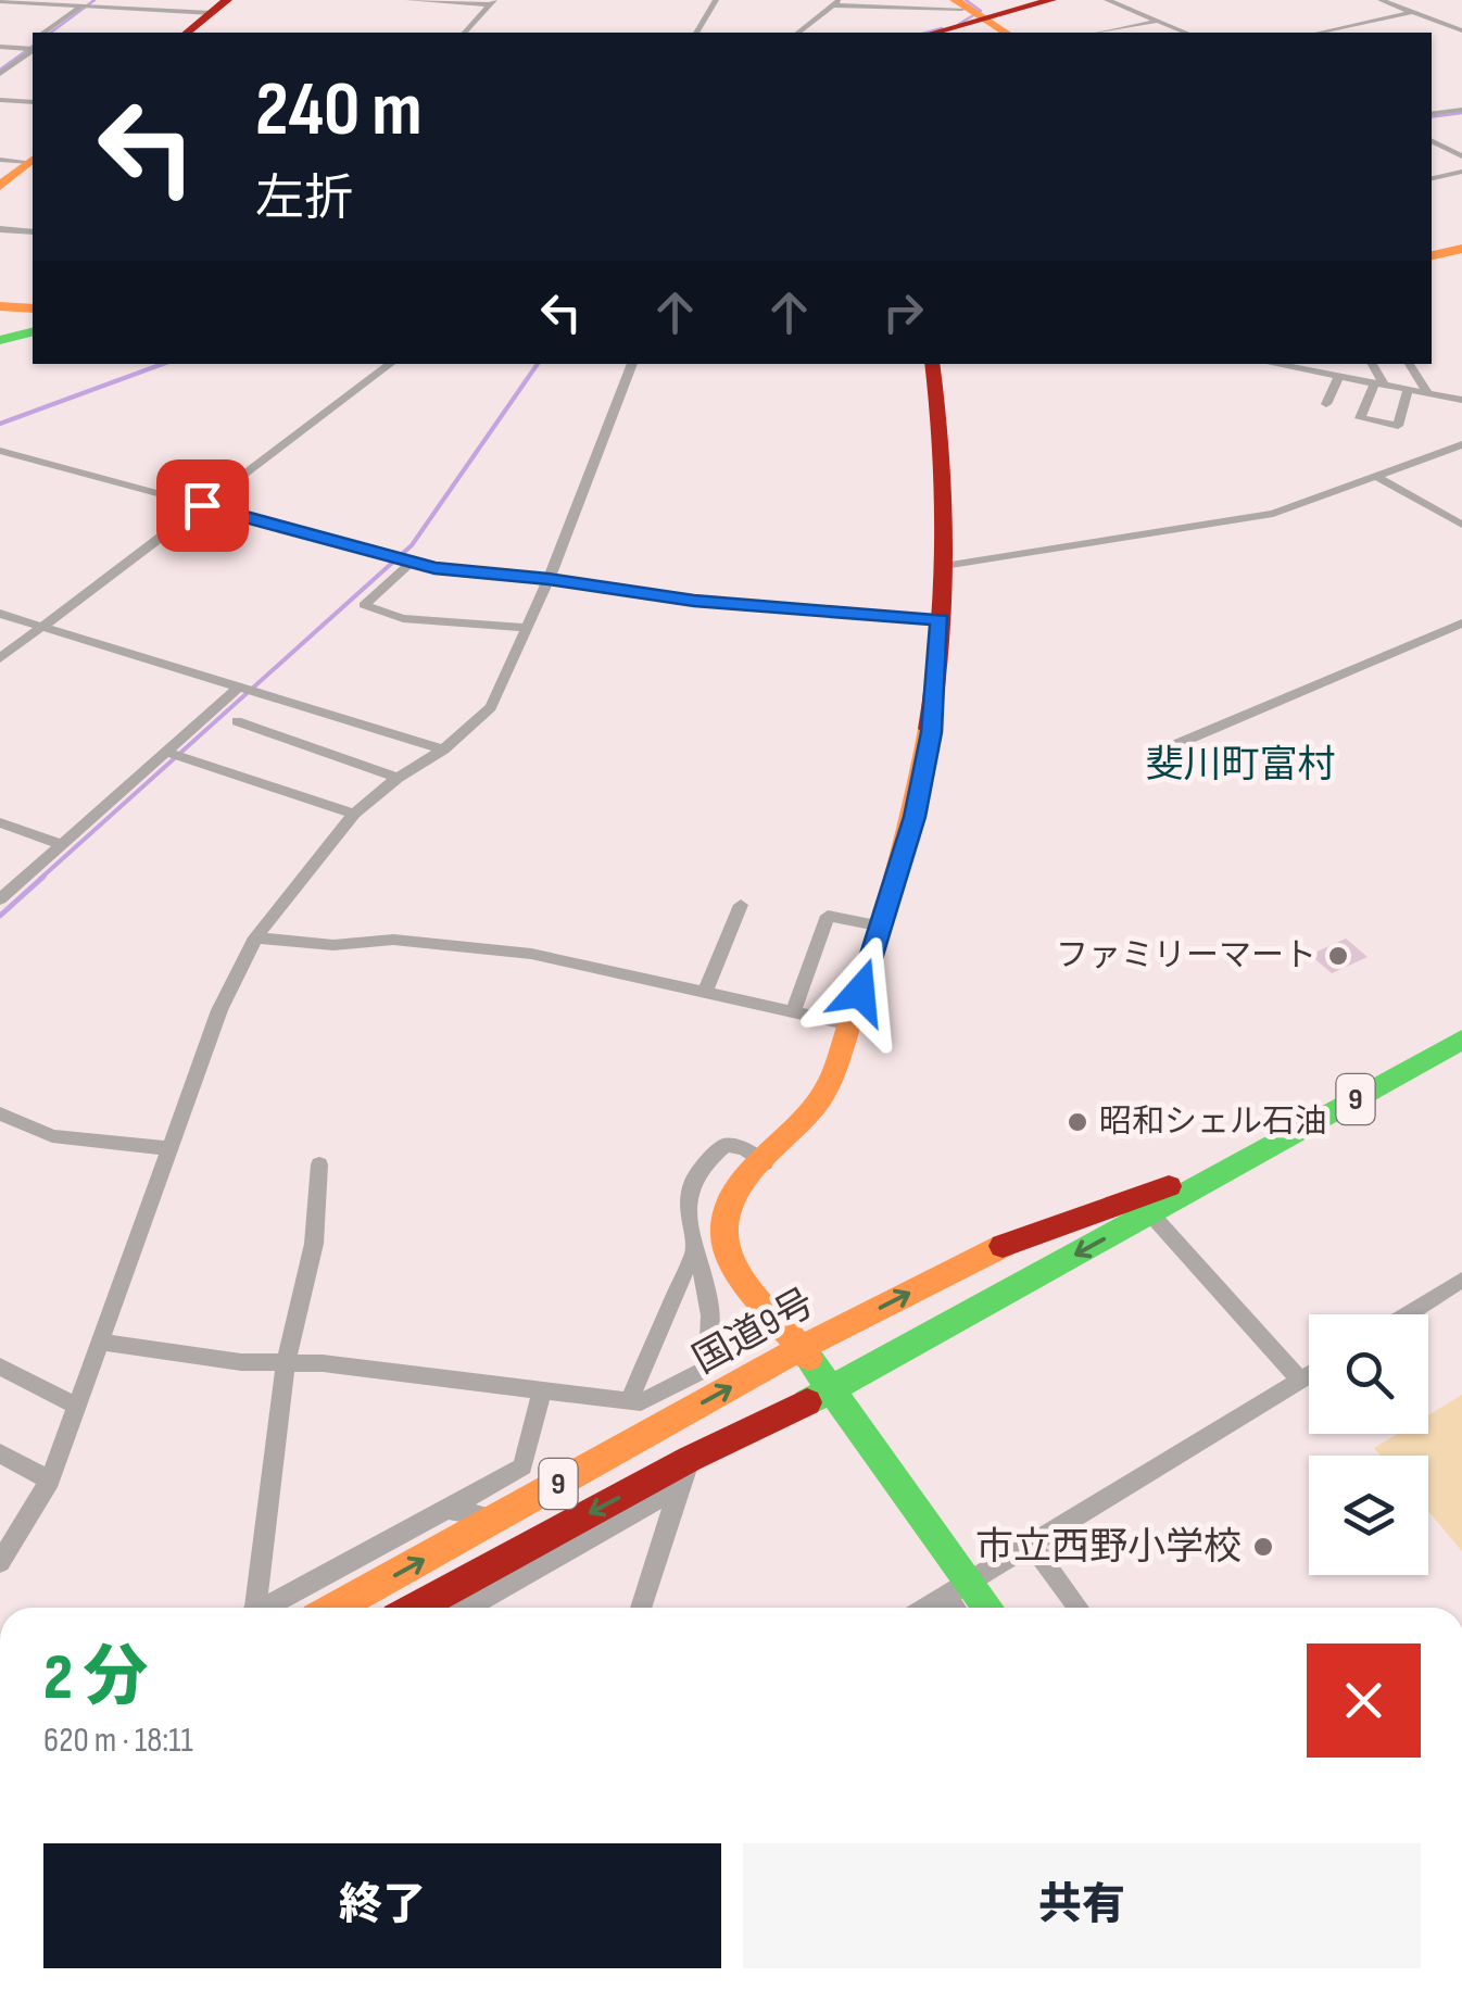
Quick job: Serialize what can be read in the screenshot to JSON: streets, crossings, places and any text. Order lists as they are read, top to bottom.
{
  "streets": {
    "main road": ["9", "国道9号"]
  },
  "districts": ["斐川町富村"],
  "places": ["ファミリーマート", "昭和シェル石油", "市立西野小学校"],
  "page": {
    "turn": ["240 m", "左折"],
    "heading": ["2 分", "620 m · 18:11"],
    "buttons": ["終了", "共有"]
  }
}
